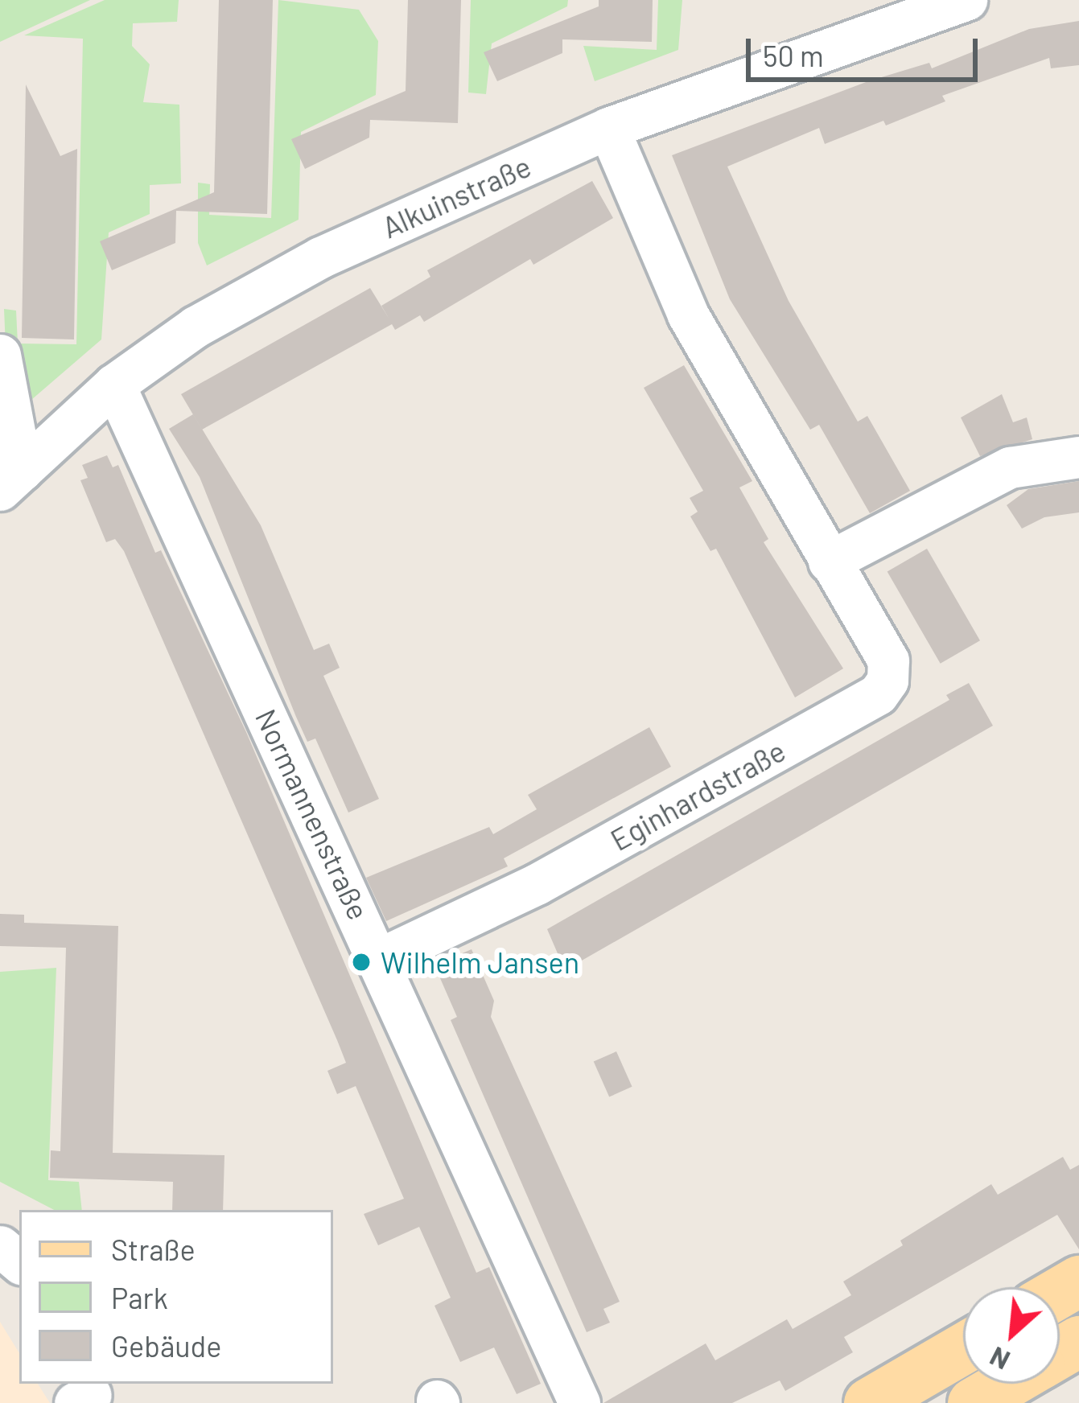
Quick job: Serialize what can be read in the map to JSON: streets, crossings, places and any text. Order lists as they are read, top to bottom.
{
  "streets": {
    "street": ["Alkuinstraße", "Eginhardstraße", "Normannenstraße"]
  },
  "crossings": [
    ["Alkuinstraße", "Eginhardstraße"],
    ["Alkuinstraße", "Normannenstraße"],
    ["Eginhardstraße", "Normannenstraße"]
  ],
  "places": ["Wilhelm Jansen"],
  "legend": ["Straße", "Park", "Gebäude"],
  "scale_bar": "50 m",
  "north": "bottom left"
}
